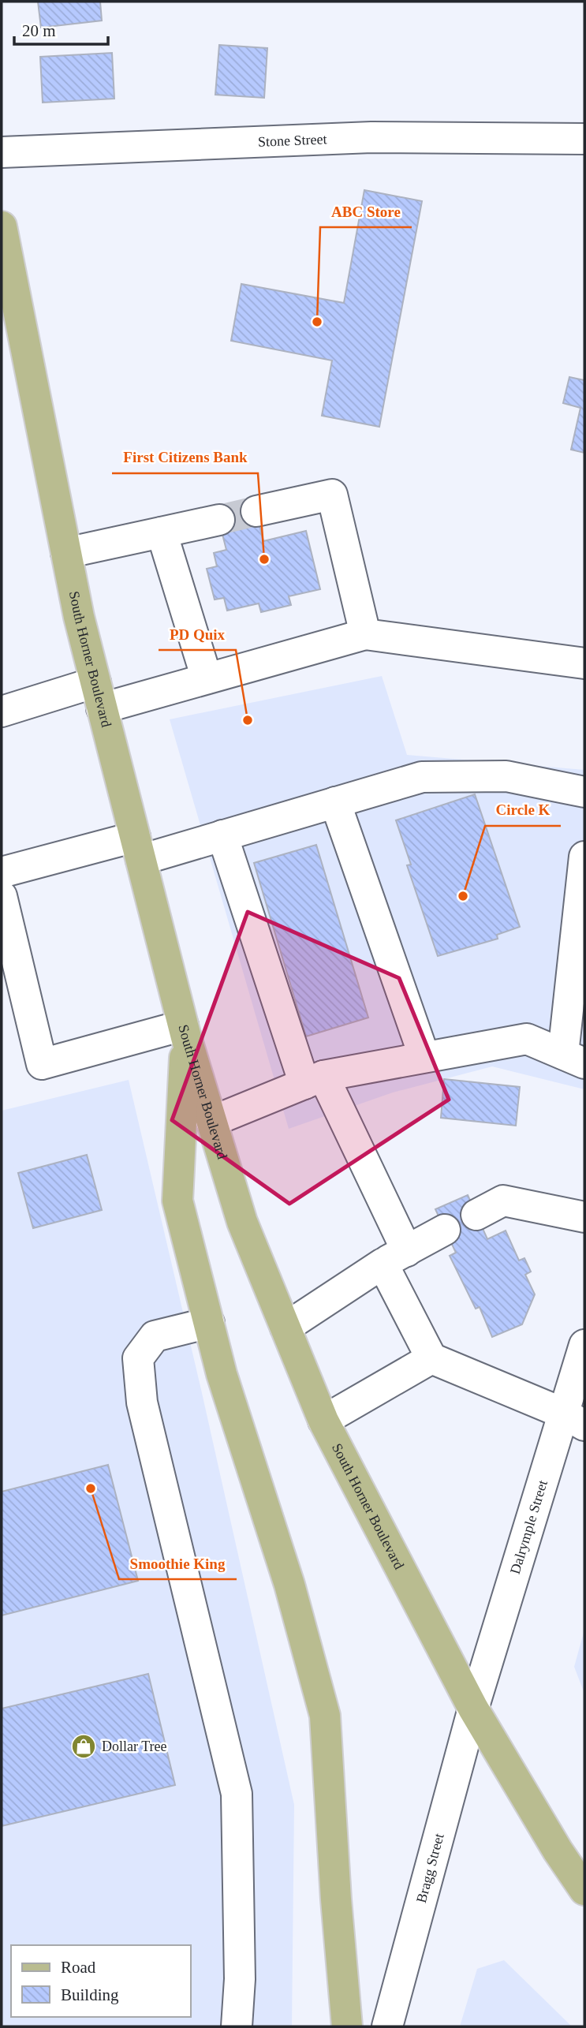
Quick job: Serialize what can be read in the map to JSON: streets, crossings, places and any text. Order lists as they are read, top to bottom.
{
  "streets": {
    "main road": ["South Horner Boulevard"],
    "street": ["Stone Street", "Dalrymple Street", "Bragg Street"]
  },
  "crossings": [
    ["South Horner Boulevard", "Dalrymple Street"],
    ["South Horner Boulevard", "Bragg Street"],
    ["Dalrymple Street", "Bragg Street"]
  ],
  "places": {
    "other": [
      "ABC Store",
      "First Citizens Bank",
      "PD Quix",
      "Circle K",
      "Smoothie King"
    ],
    "shop": ["Dollar Tree"]
  },
  "legend": ["Road", "Building"],
  "scale_bar": "20 m"
}
